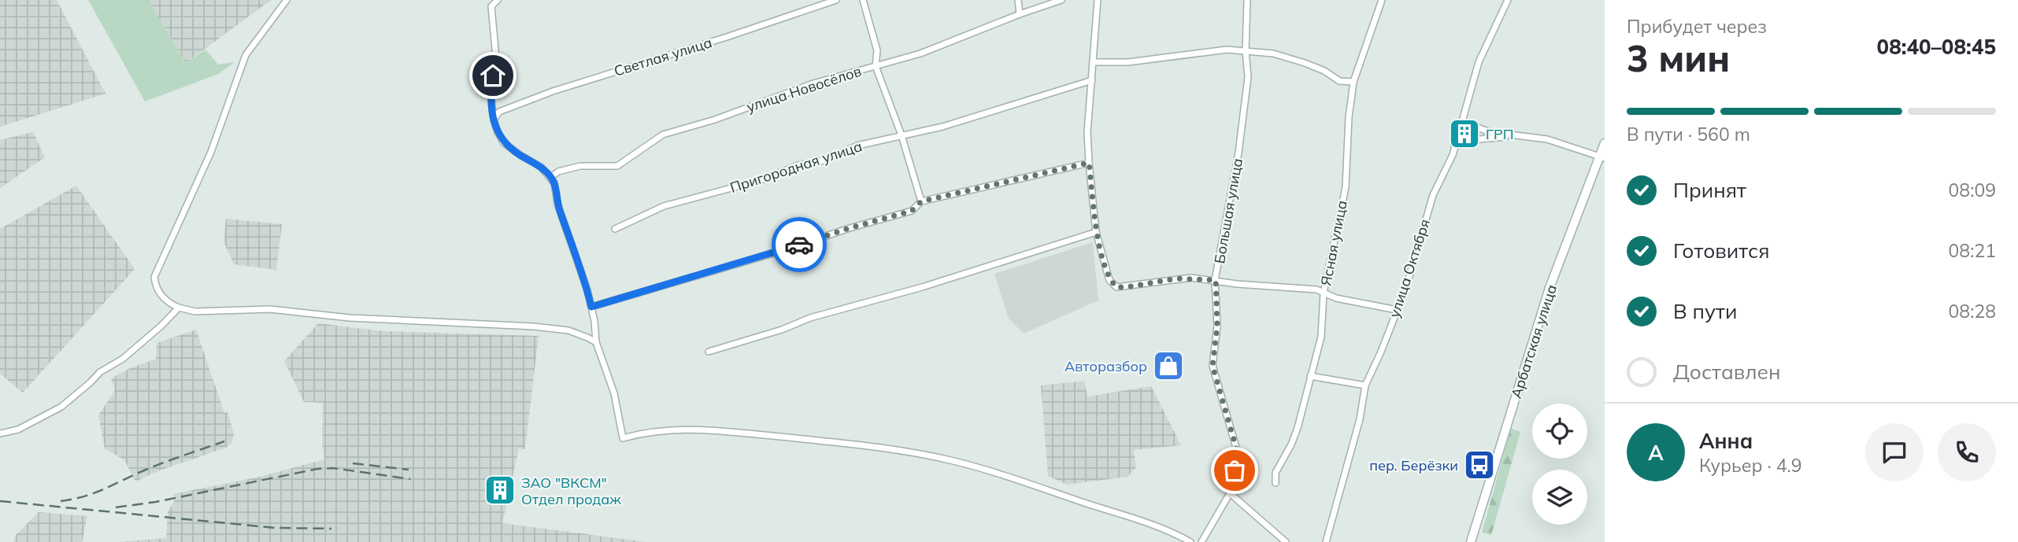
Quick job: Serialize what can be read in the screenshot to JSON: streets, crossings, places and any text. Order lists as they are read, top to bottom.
{
  "streets": {
    "main road": ["Арбатская улица"],
    "street": [
      "Светлая улица",
      "улица Новосёлов",
      "Пригородная улица",
      "Большая улица",
      "Ясная улица",
      "улица Октября"
    ]
  },
  "places": {
    "building": ["ГРП", "ЗАО \"ВКСМ\" Отдел продаж"],
    "shop": ["Авторазбор"],
    "bus stop": ["пер. Берёзки"]
  },
  "page": {
    "heading": ["3 мин", "Прибудет через", "08:40–08:45"],
    "panel": ["Анна", "Курьер · 4.9"],
    "bar": "В пути · 560 m",
    "list": [
      ["Принят", "08:09"],
      ["Готовится", "08:21"],
      ["В пути", "08:28"],
      "Доставлен"
    ],
    "round": "А"
  }
}
